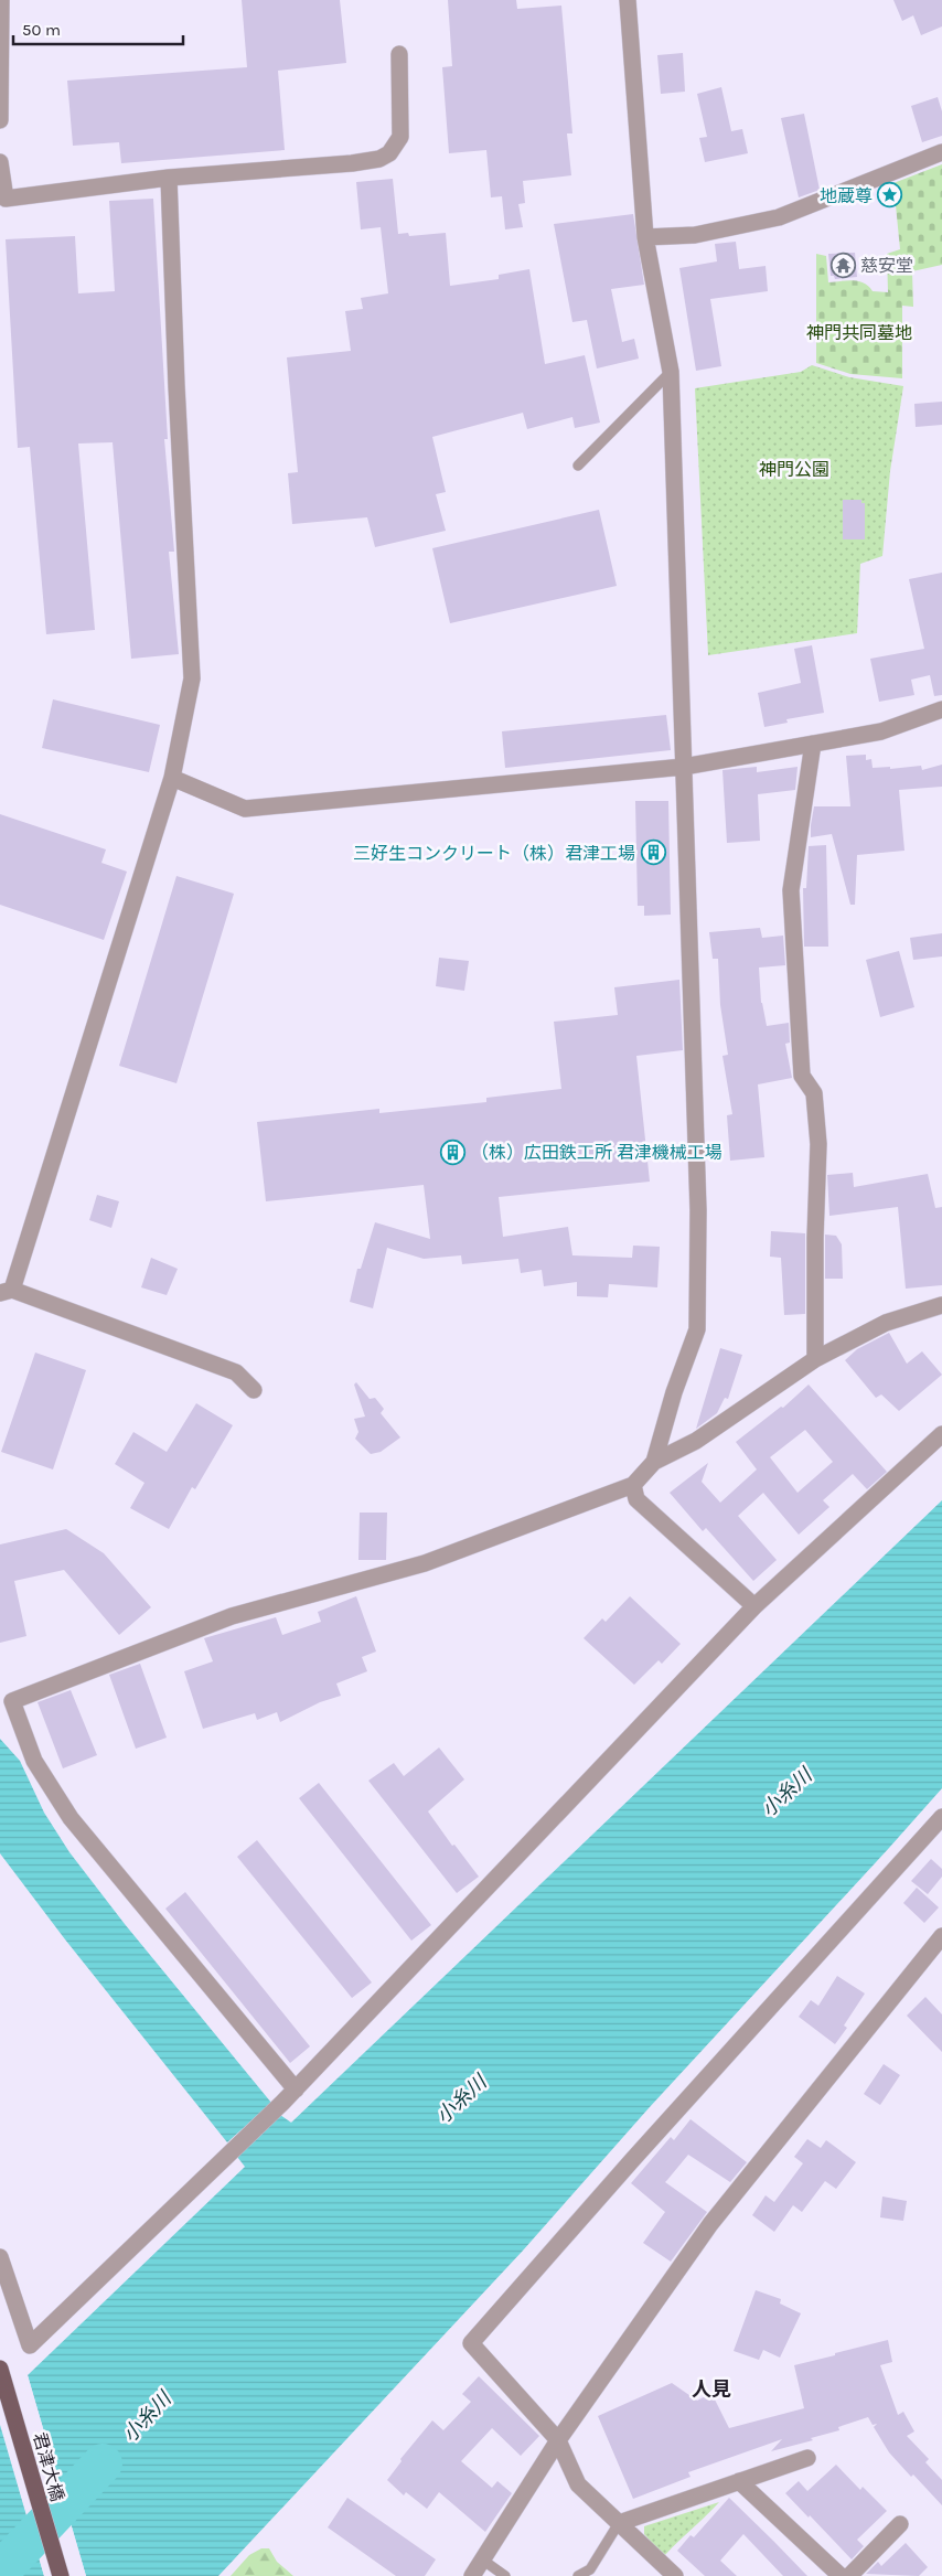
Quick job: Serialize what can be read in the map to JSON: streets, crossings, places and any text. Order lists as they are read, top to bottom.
{
  "streets": {
    "main road": ["君津大橋"]
  },
  "districts": ["人見"],
  "water": ["小糸川"],
  "parks": ["神門共同墓地", "神門公園"],
  "places": {
    "place": ["地蔵尊"],
    "temple": ["慈安堂"],
    "building": ["三好生コンクリート（株）君津工場", "（株）広田鉄工所 君津機械工場"]
  },
  "scale_bar": "50 m"
}
